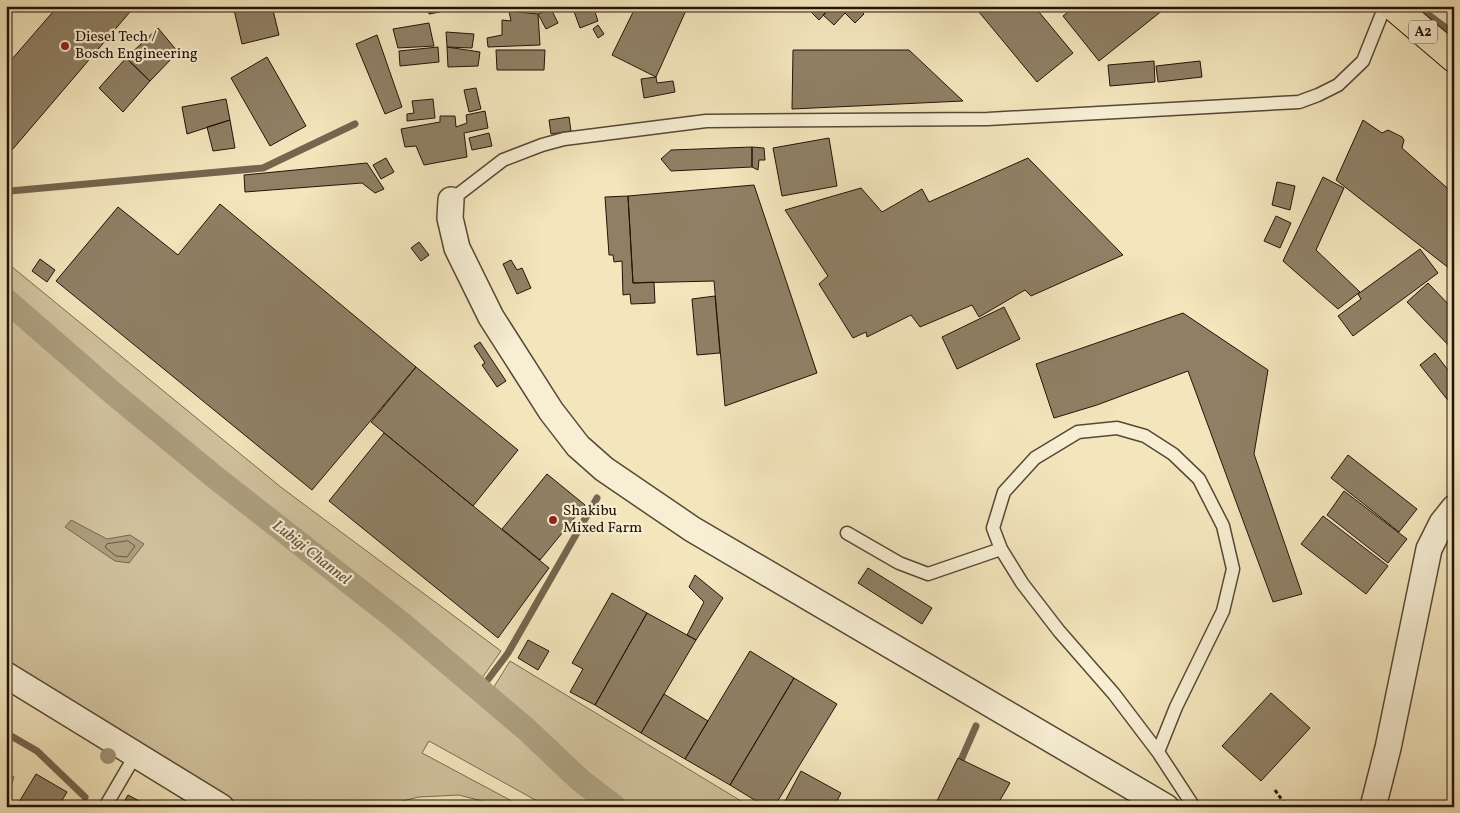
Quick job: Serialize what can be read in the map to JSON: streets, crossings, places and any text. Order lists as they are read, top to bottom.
{
  "streets": {
    "main road": ["A2"]
  },
  "water": ["Lubigi Channel"],
  "places": ["Diesel Tech / Bosch Engineering", "Shakibu Mixed Farm"]
}
